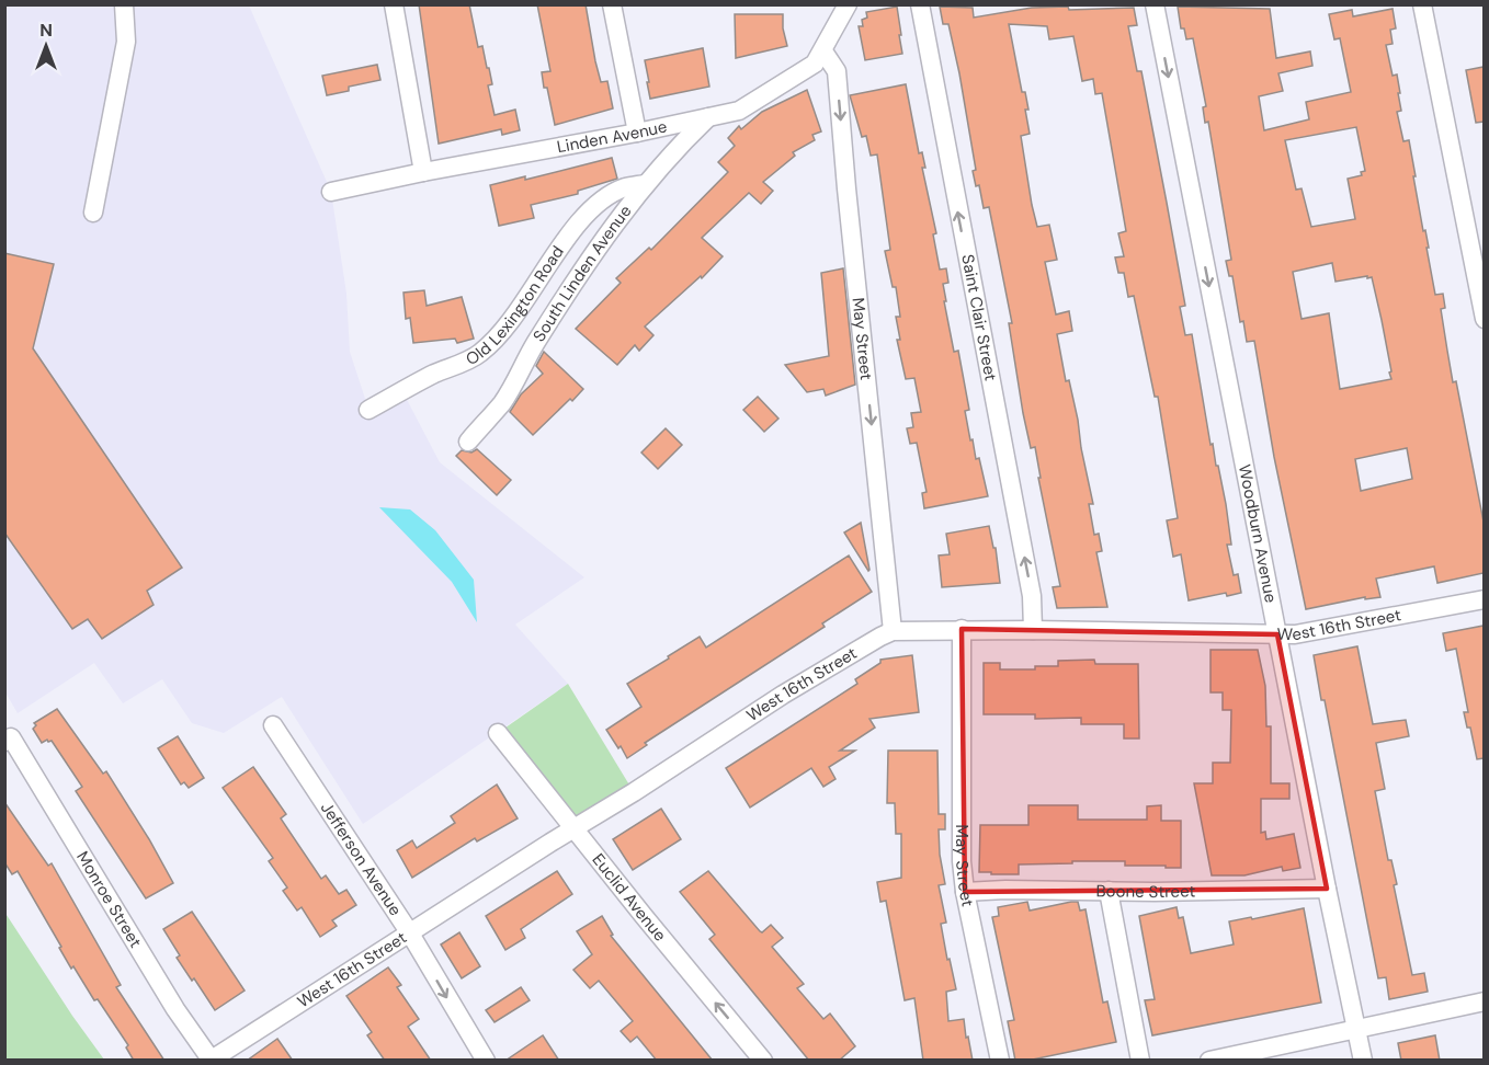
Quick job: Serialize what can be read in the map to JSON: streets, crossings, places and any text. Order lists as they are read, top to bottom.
{
  "streets": {
    "street": [
      "Linden Avenue",
      "South Linden Avenue",
      "Old Lexington Road",
      "Saint Clair Street",
      "May Street",
      "Woodburn Avenue",
      "West 16th Street",
      "Jefferson Avenue",
      "Boone Street",
      "Euclid Avenue",
      "Monroe Street"
    ]
  },
  "crossings": [
    ["Linden Avenue", "South Linden Avenue"],
    ["Linden Avenue", "May Street"],
    ["South Linden Avenue", "Old Lexington Road"],
    ["Saint Clair Street", "West 16th Street"],
    ["May Street", "West 16th Street"],
    ["May Street", "Boone Street"],
    ["Woodburn Avenue", "West 16th Street"],
    ["Woodburn Avenue", "Boone Street"],
    ["West 16th Street", "Jefferson Avenue"],
    ["West 16th Street", "Euclid Avenue"],
    ["West 16th Street", "Monroe Street"]
  ],
  "one_way": [
    "Saint Clair Street",
    "May Street",
    "Woodburn Avenue",
    "Jefferson Avenue",
    "Euclid Avenue"
  ],
  "north": "top"
}
